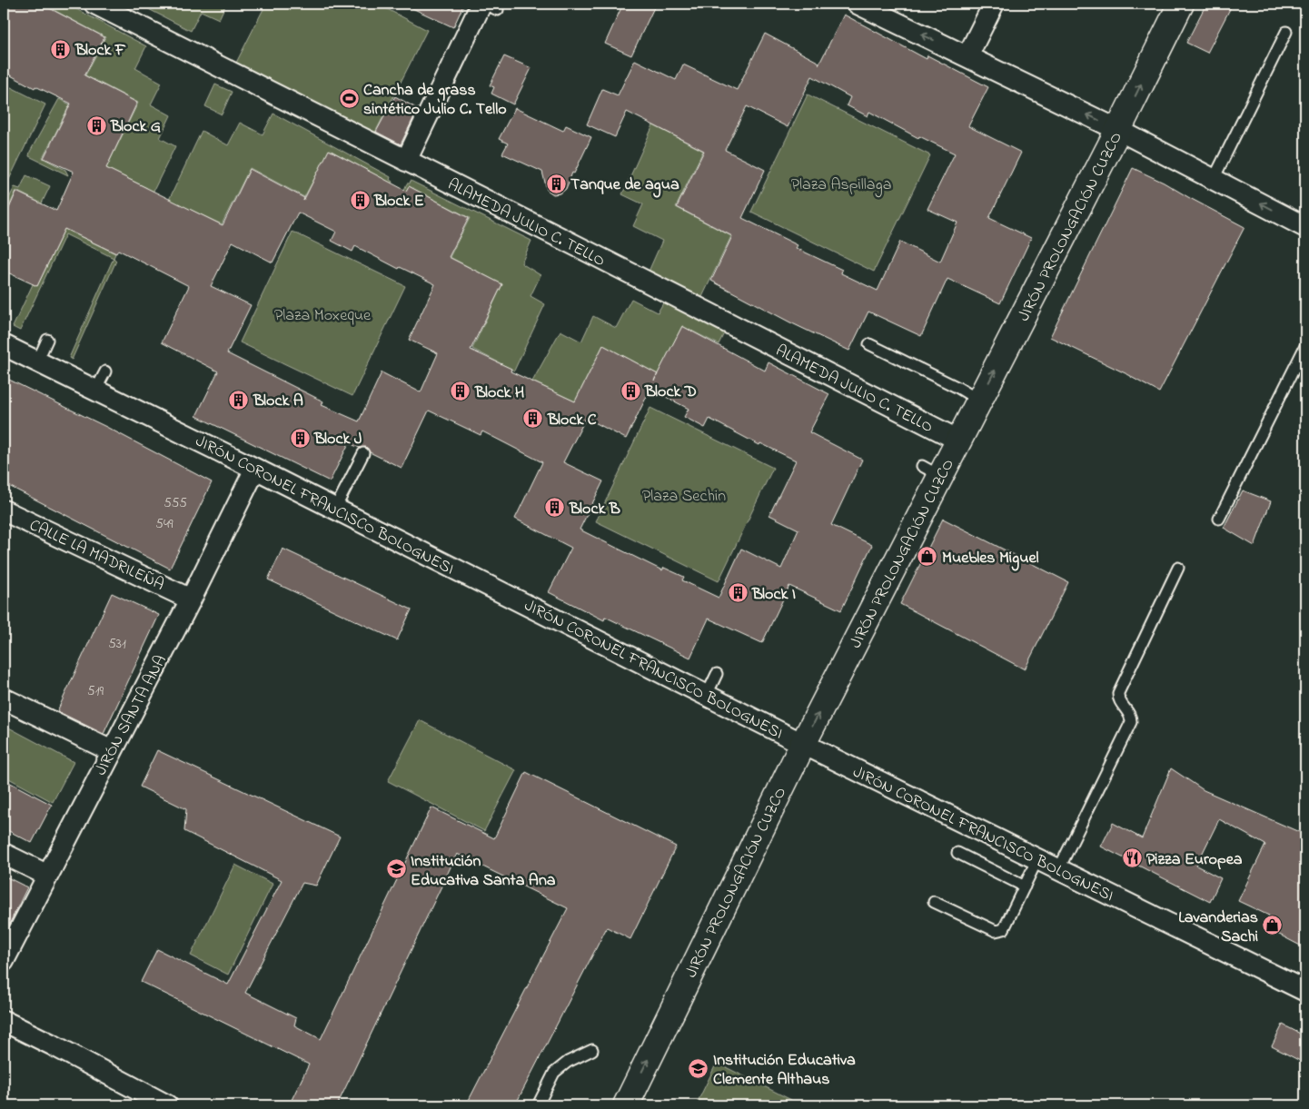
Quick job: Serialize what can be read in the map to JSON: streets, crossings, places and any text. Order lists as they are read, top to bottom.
{
  "streets": {
    "street": [
      "ALAMEDA JULIO C. TELLO",
      "JIRÓN PROLONGACIÓN CUZCO",
      "JIRÓN CORONEL FRANCISCO BOLOGNESI",
      "CALLE LA MADRILEÑA",
      "JIRÓN SANTA ANA"
    ]
  },
  "crossings": [
    ["ALAMEDA JULIO C. TELLO", "JIRÓN PROLONGACIÓN CUZCO"],
    ["JIRÓN PROLONGACIÓN CUZCO", "JIRÓN CORONEL FRANCISCO BOLOGNESI"],
    ["JIRÓN CORONEL FRANCISCO BOLOGNESI", "JIRÓN SANTA ANA"],
    ["CALLE LA MADRILEÑA", "JIRÓN SANTA ANA"]
  ],
  "one_way": ["JIRÓN PROLONGACIÓN CUZCO"],
  "parks": ["Plaza Aspillaga", "Plaza Moxeque", "Plaza Sechin"],
  "places": {
    "building": [
      "Block F",
      "Block G",
      "Tanque de agua",
      "Block E",
      "Block D",
      "Block H",
      "Block A",
      "Block C",
      "Block J",
      "Block B",
      "Block I"
    ],
    "sports": ["Cancha de grass sintético Julio C. Tello"],
    "shop": ["Muebles Miguel", "Lavanderias Sachi"],
    "restaurant": ["Pizza Europea"],
    "school or university": ["Institución Educativa Santa Ana", "Institución Educativa Clemente Althaus"]
  },
  "house_numbers": [
    "555",
    "549",
    "531",
    "519"
  ]
}
